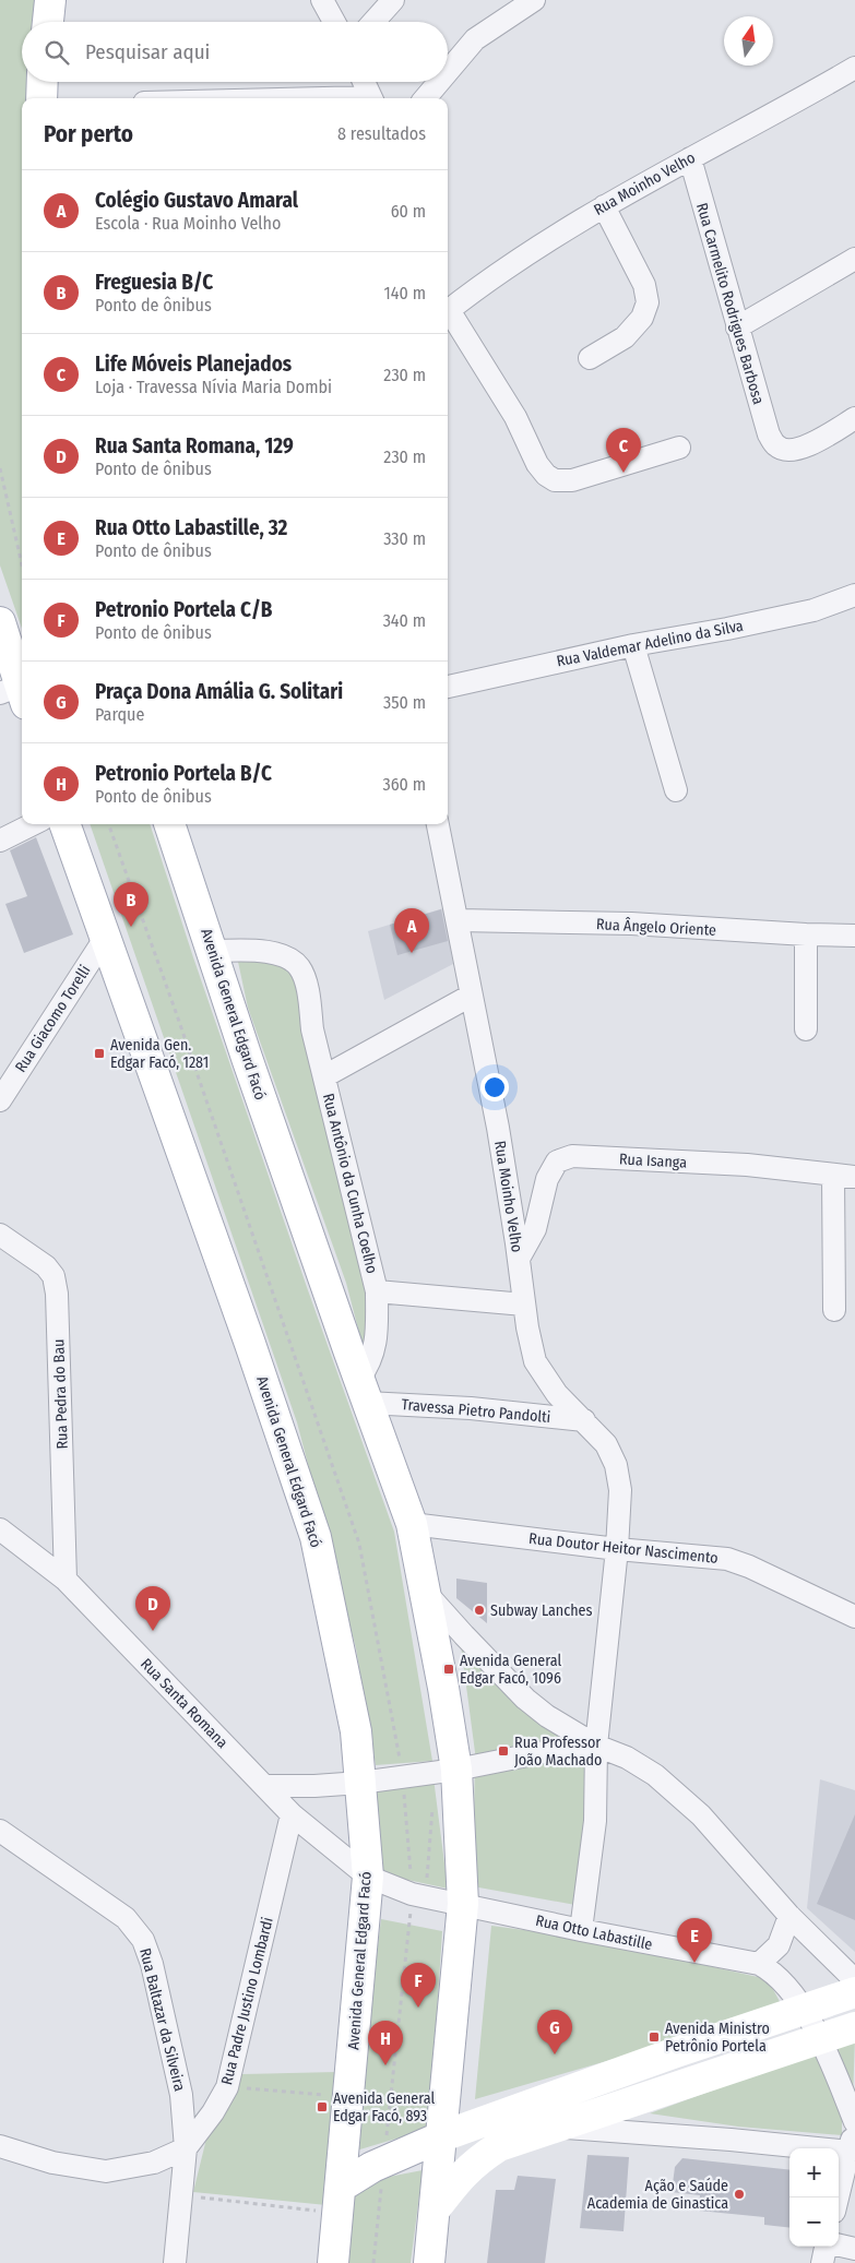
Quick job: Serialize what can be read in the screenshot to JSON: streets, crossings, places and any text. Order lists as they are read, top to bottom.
{
  "streets": {
    "main road": ["Avenida General Edgard Facó"],
    "street": [
      "Rua Moinho Velho",
      "Rua Carmelito Rodrigues Barbosa",
      "Rua Valdemar Adelino da Silva",
      "Rua Ângelo Oriente",
      "Rua Giacomo Torelli",
      "Rua Isanga",
      "Rua Antônio da Cunha Coelho",
      "Rua Pedra do Bau",
      "Travessa Pietro Pandolti",
      "Rua Doutor Heitor Nascimento",
      "Rua Santa Romana",
      "Rua Otto Labastille",
      "Rua Padre Justino Lombardi",
      "Rua Baltazar da Silveira"
    ]
  },
  "crossings": [
    ["Rua Moinho Velho", "Rua Carmelito Rodrigues Barbosa"],
    ["Rua Moinho Velho", "Rua Ângelo Oriente"],
    ["Rua Moinho Velho", "Rua Isanga"],
    ["Rua Moinho Velho", "Rua Antônio da Cunha Coelho"],
    ["Rua Moinho Velho", "Travessa Pietro Pandolti"],
    ["Rua Moinho Velho", "Rua Doutor Heitor Nascimento"],
    ["Rua Moinho Velho", "Rua Otto Labastille"],
    ["Avenida General Edgard Facó", "Rua Giacomo Torelli"],
    ["Avenida General Edgard Facó", "Rua Antônio da Cunha Coelho"],
    ["Avenida General Edgard Facó", "Travessa Pietro Pandolti"],
    ["Avenida General Edgard Facó", "Rua Doutor Heitor Nascimento"],
    ["Avenida General Edgard Facó", "Rua Santa Romana"],
    ["Avenida General Edgard Facó", "Rua Otto Labastille"],
    ["Rua Antônio da Cunha Coelho", "Travessa Pietro Pandolti"],
    ["Rua Pedra do Bau", "Rua Santa Romana"],
    ["Rua Santa Romana", "Rua Otto Labastille"],
    ["Rua Santa Romana", "Rua Padre Justino Lombardi"],
    ["Rua Padre Justino Lombardi", "Rua Baltazar da Silveira"]
  ],
  "places": {
    "transit": [
      "Avenida Gen. Edgar Facó, 1281",
      "Avenida General Edgar Facó, 1096",
      "Rua Professor João Machado",
      "Avenida Ministro Petrônio Portela",
      "Avenida General Edgar Facó, 893"
    ],
    "other": ["Subway Lanches", "Ação e Saúde Academia de Ginastica"]
  },
  "north": "top",
  "page": {
    "search": "Pesquisar aqui",
    "heading": ["Por perto", "8 resultados"],
    "list": [
      {
        "mark": "A",
        "name": "Colégio Gustavo Amaral",
        "note": "Escola · Rua Moinho Velho",
        "value": "60 m"
      },
      {
        "mark": "B",
        "name": "Freguesia B/C",
        "note": "Ponto de ônibus",
        "value": "140 m"
      },
      {
        "mark": "C",
        "name": "Life Móveis Planejados",
        "note": "Loja · Travessa Nívia Maria Dombi",
        "value": "230 m"
      },
      {
        "mark": "D",
        "name": "Rua Santa Romana, 129",
        "note": "Ponto de ônibus",
        "value": "230 m"
      },
      {
        "mark": "E",
        "name": "Rua Otto Labastille, 32",
        "note": "Ponto de ônibus",
        "value": "330 m"
      },
      {
        "mark": "F",
        "name": "Petronio Portela C/B",
        "note": "Ponto de ônibus",
        "value": "340 m"
      },
      {
        "mark": "G",
        "name": "Praça Dona Amália G. Solitari",
        "note": "Parque",
        "value": "350 m"
      },
      {
        "mark": "H",
        "name": "Petronio Portela B/C",
        "note": "Ponto de ônibus",
        "value": "360 m"
      }
    ],
    "pins": [
      "C",
      "B",
      "A",
      "D",
      "E",
      "F",
      "G",
      "H"
    ],
    "map_buttons": ["+", "−"]
  }
}
